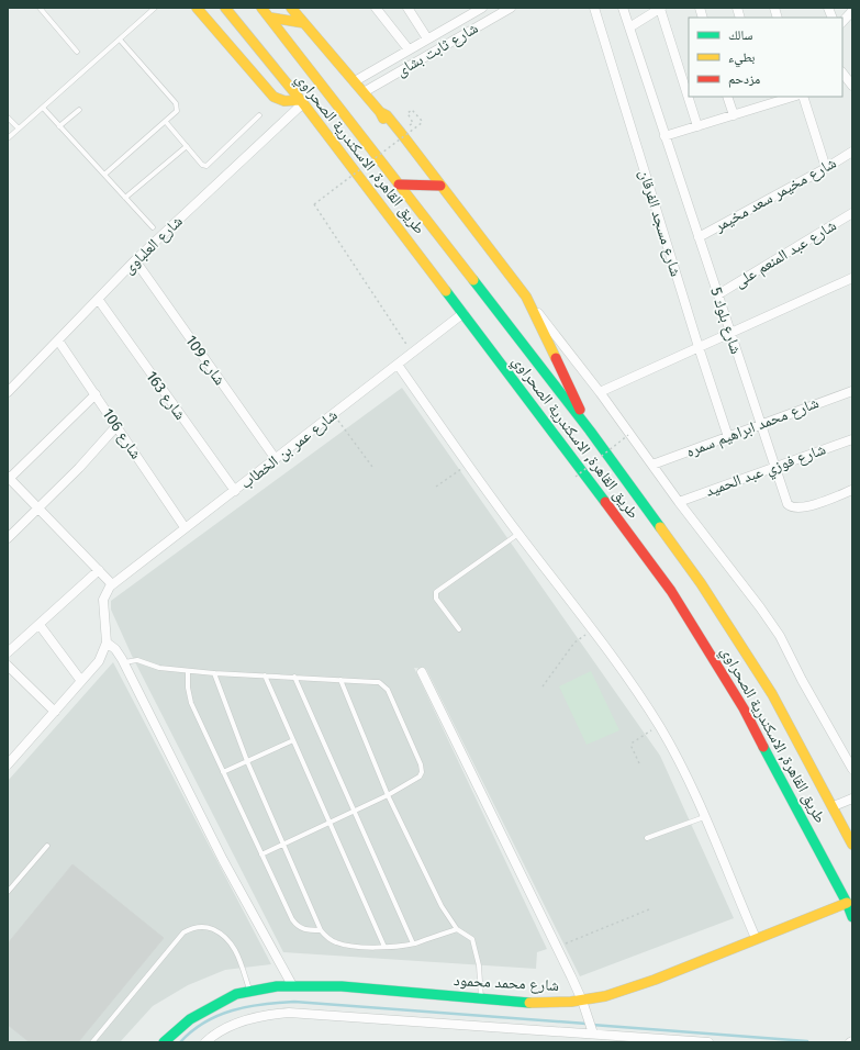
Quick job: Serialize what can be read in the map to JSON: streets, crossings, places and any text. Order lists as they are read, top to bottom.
{
  "streets": {
    "main road": ["طريق القاهرة, الاسكندرية الصحراوي", "شارع محمد محمود"],
    "street": [
      "شارع ثابت بشاى",
      "شارع مخيمر سعد مخيمر",
      "شارع مسجد الفرقان",
      "شارع العلباوى",
      "شارع عبد المنعم على",
      "شارع بلوك 5",
      "شارع 109",
      "شارع 163",
      "شارع محمد ابراهيم سمره",
      "شارع 106",
      "شارع عمر بن الخطاب",
      "شارع فوزي عبد الحميد"
    ]
  },
  "crossings": [
    ["طريق القاهرة, الاسكندرية الصحراوي", "شارع العلباوى"],
    ["طريق القاهرة, الاسكندرية الصحراوي", "شارع عمر بن الخطاب"],
    ["طريق القاهرة, الاسكندرية الصحراوي", "شارع محمد محمود"],
    ["شارع مخيمر سعد مخيمر", "شارع بلوك 5"],
    ["شارع مسجد الفرقان", "شارع محمد ابراهيم سمره"],
    ["شارع العلباوى", "شارع 109"],
    ["شارع العلباوى", "شارع 163"],
    ["شارع العلباوى", "شارع 106"],
    ["شارع عبد المنعم على", "شارع بلوك 5"],
    ["شارع بلوك 5", "شارع محمد ابراهيم سمره"],
    ["شارع بلوك 5", "شارع فوزي عبد الحميد"],
    ["شارع 109", "شارع عمر بن الخطاب"],
    ["شارع 163", "شارع عمر بن الخطاب"],
    ["شارع 106", "شارع عمر بن الخطاب"]
  ],
  "legend": ["سالك", "بطيء", "مزدحم"]
}
